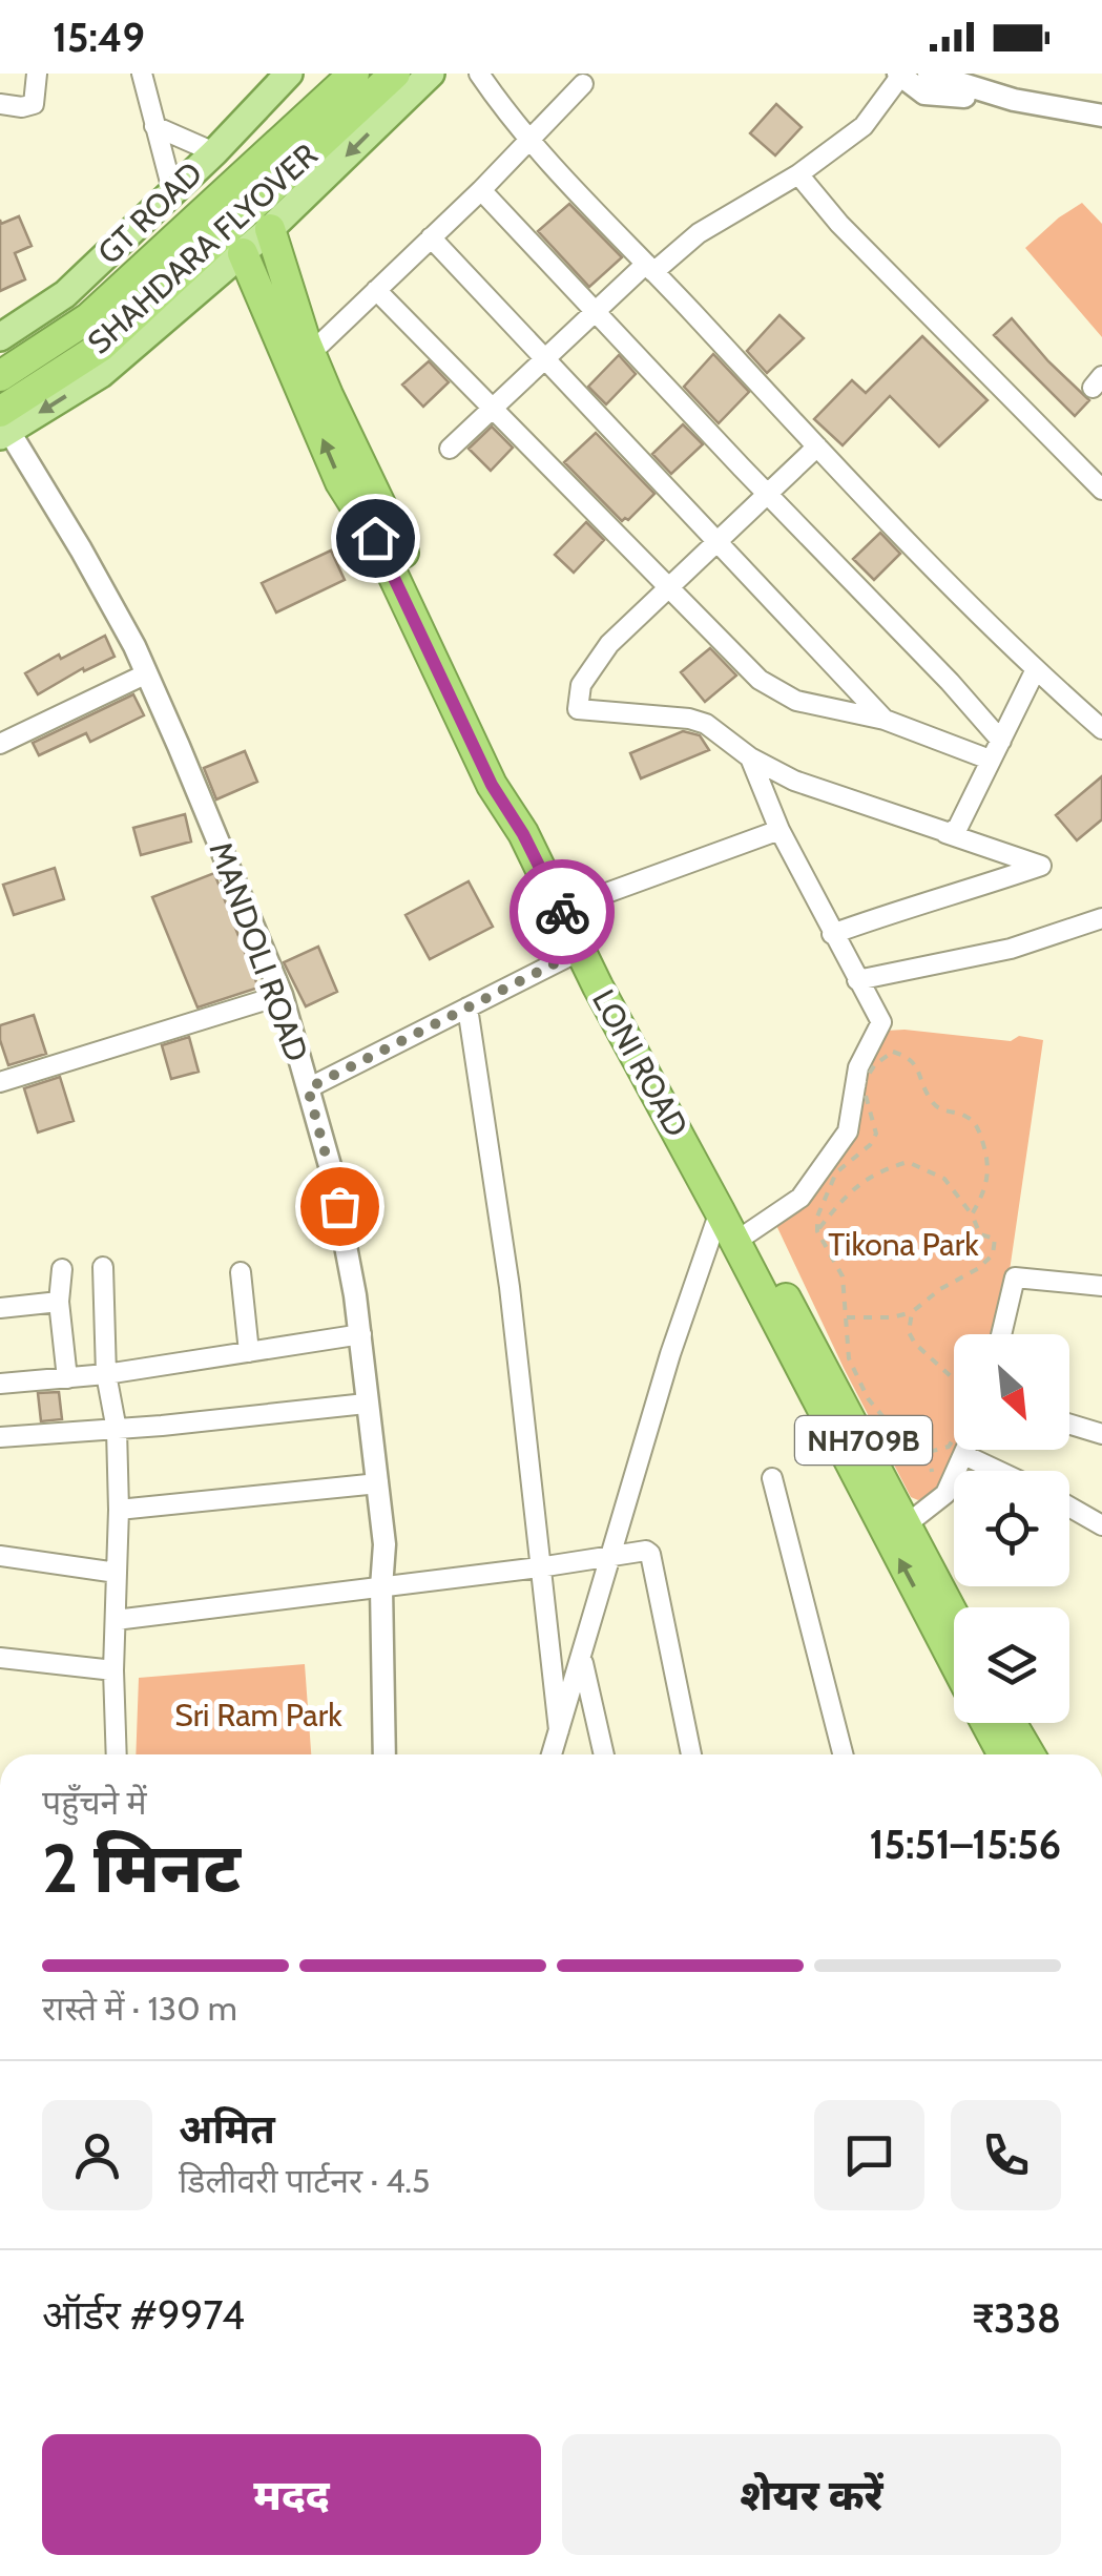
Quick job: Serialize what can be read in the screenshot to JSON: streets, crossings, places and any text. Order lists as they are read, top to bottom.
{
  "streets": {
    "highway": ["SHAHDARA FLYOVER", "LONI ROAD", "NH709B"],
    "main road": ["GT ROAD"],
    "street": ["MANDOLI ROAD"]
  },
  "crossings": [
    ["SHAHDARA FLYOVER", "MANDOLI ROAD"]
  ],
  "parks": ["Tikona Park", "Sri Ram Park"],
  "north": "bottom right",
  "page": {
    "status": "15:49",
    "heading": ["2 मिनट", "पहुँचने में", "15:51–15:56"],
    "panel": [
      "अमित",
      "डिलीवरी पार्टनर · 4.5",
      "ऑर्डर #9974",
      "₹338"
    ],
    "bar": "रास्ते में · 130 m",
    "buttons": ["मदद", "शेयर करें"]
  }
}
